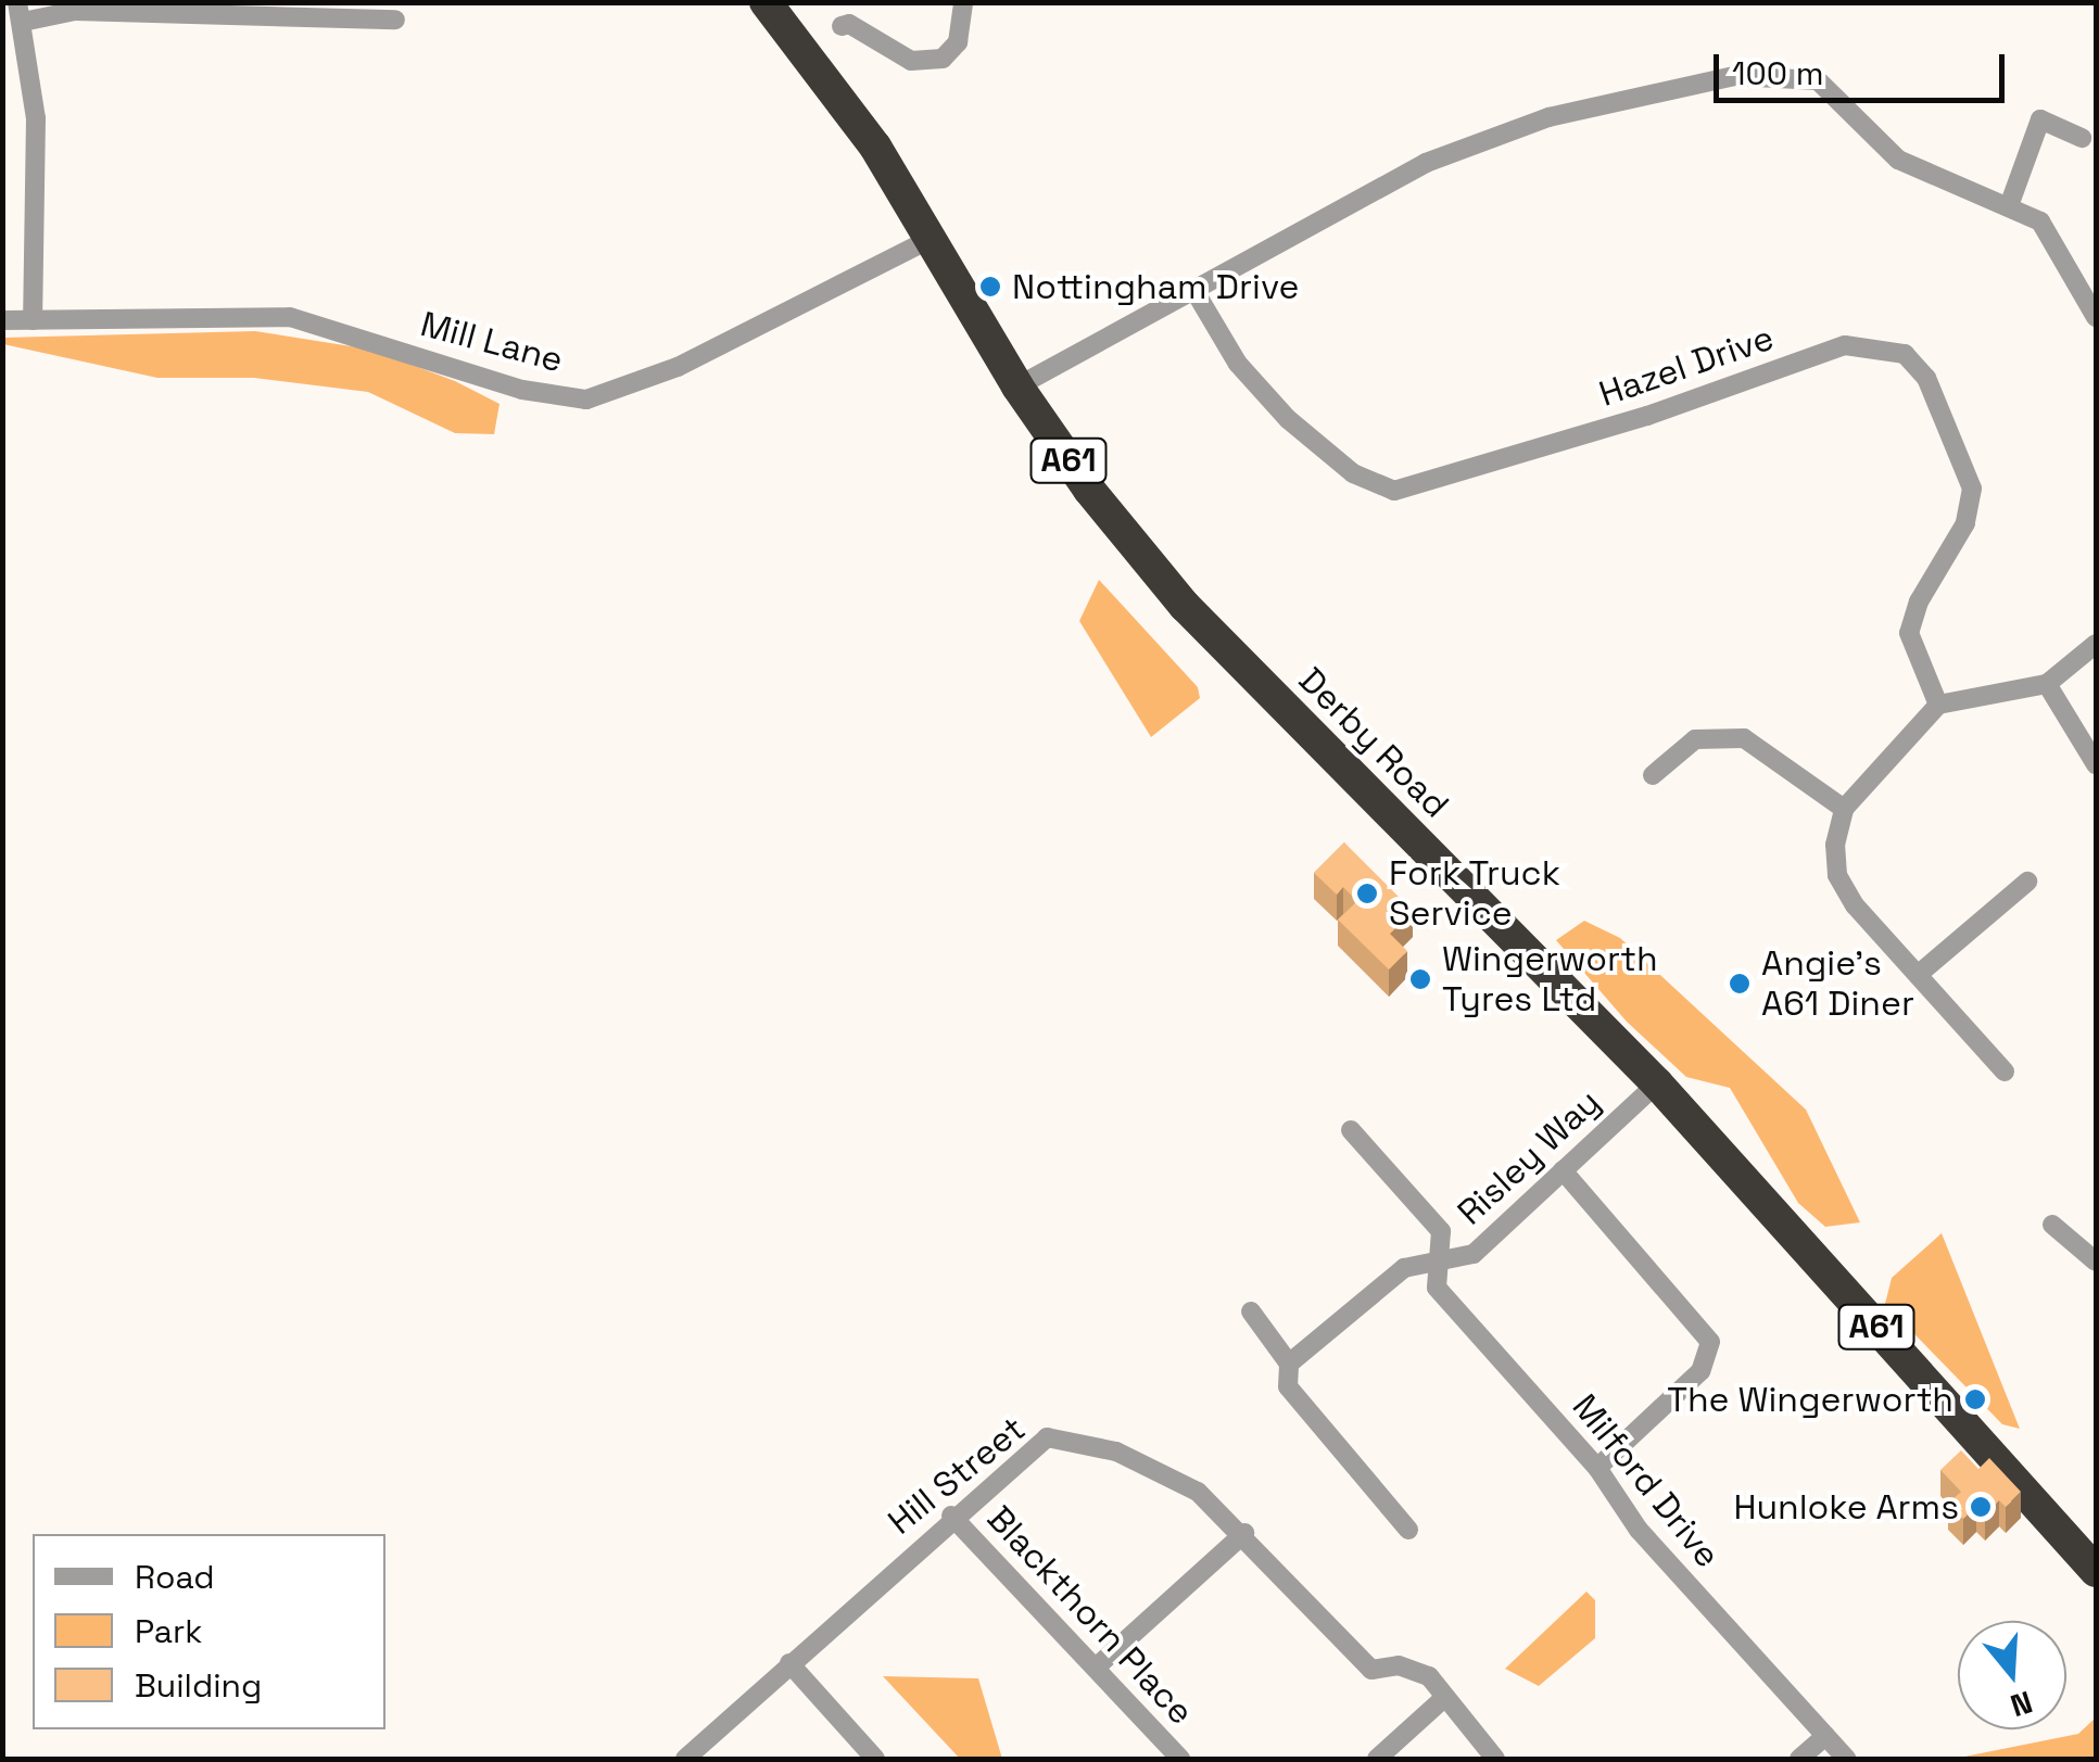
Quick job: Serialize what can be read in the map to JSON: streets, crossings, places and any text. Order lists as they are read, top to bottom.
{
  "streets": {
    "highway": ["A61", "Derby Road"],
    "street": [
      "Mill Lane",
      "Hazel Drive",
      "Risley Way",
      "Hill Street",
      "Milford Drive",
      "Blackthorn Place"
    ]
  },
  "crossings": [
    ["Mill Lane", "Derby Road"],
    ["Derby Road", "Risley Way"],
    ["Risley Way", "Milford Drive"],
    ["Hill Street", "Blackthorn Place"]
  ],
  "places": [
    "Nottingham Drive",
    "Fork Truck Service",
    "Wingerworth Tyres Ltd",
    "Angie's A61 Diner",
    "The Wingerworth",
    "Hunloke Arms"
  ],
  "legend": ["Road", "Park", "Building"],
  "scale_bar": "100 m",
  "north": "bottom"
}
